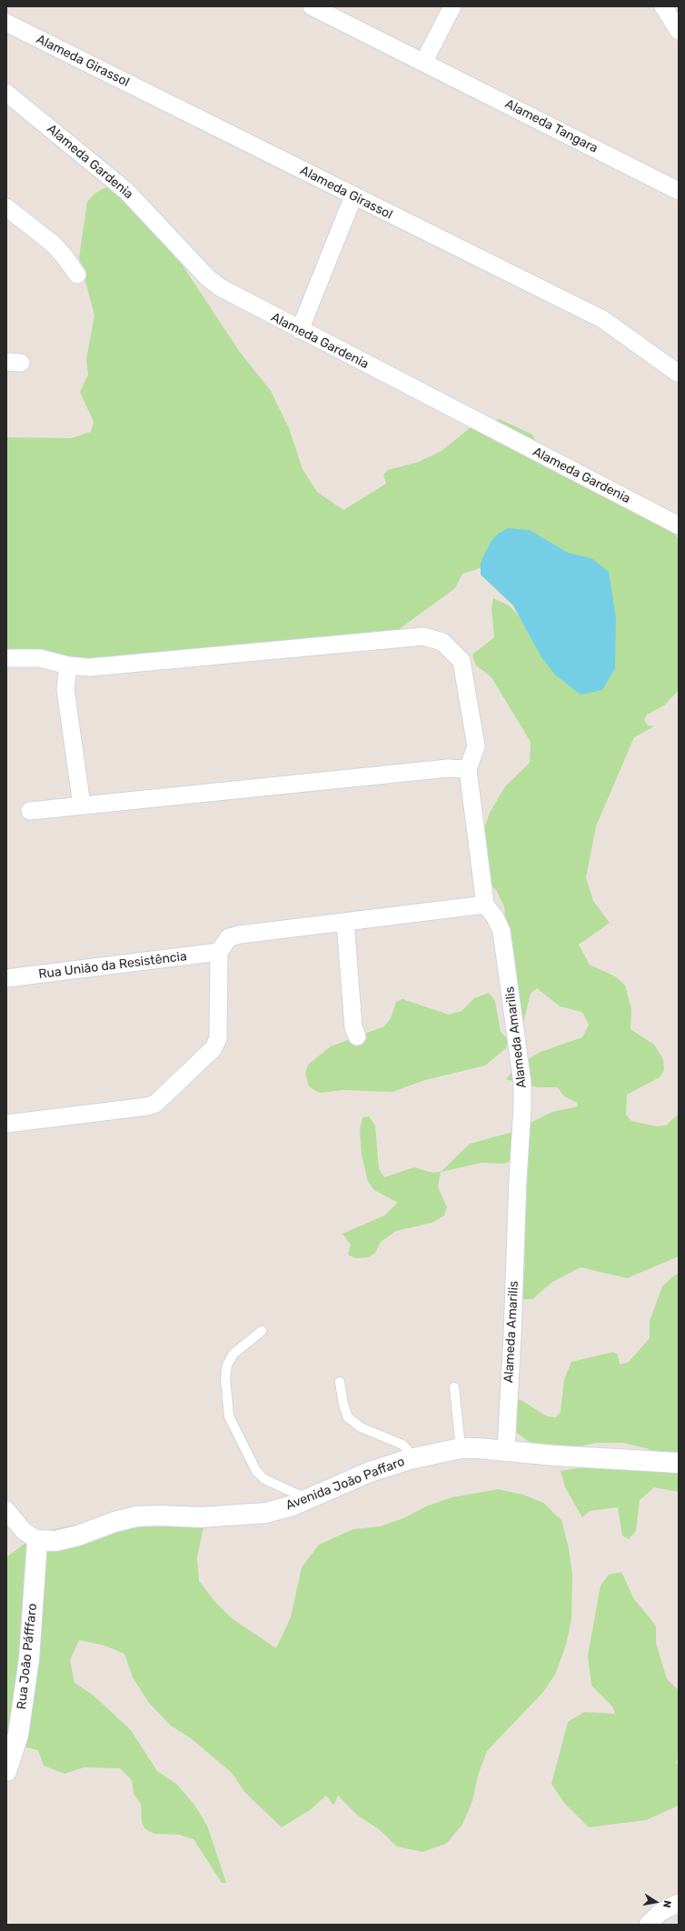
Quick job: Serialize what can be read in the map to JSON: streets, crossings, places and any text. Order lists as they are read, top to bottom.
{
  "streets": {
    "street": [
      "Alameda Girassol",
      "Alameda Tangara",
      "Alameda Gardenia",
      "Rua União da Resistência",
      "Alameda Amarilis",
      "Avenida João Paffaro",
      "Rua João Páfffaro"
    ]
  },
  "crossings": [
    ["Alameda Amarilis", "Avenida João Paffaro"],
    ["Avenida João Paffaro", "Rua João Páfffaro"]
  ],
  "north": "right"
}
